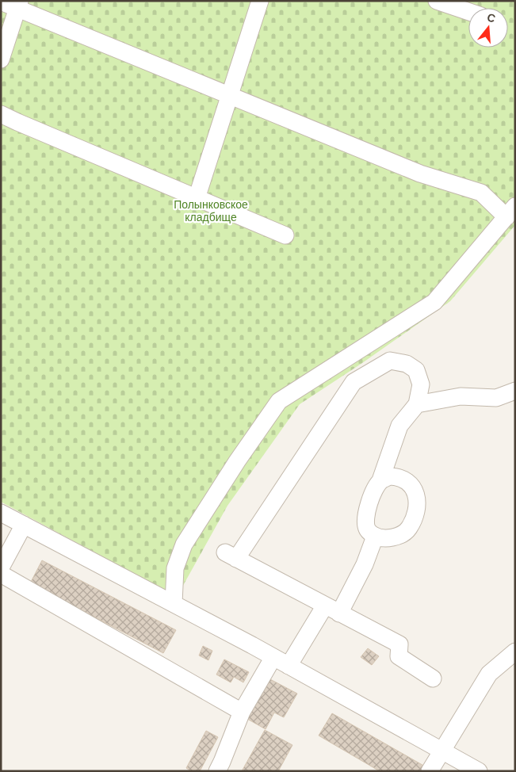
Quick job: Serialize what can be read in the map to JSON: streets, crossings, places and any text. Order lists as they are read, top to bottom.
{
  "parks": ["Полынковское кладбище"],
  "north": "top"
}
